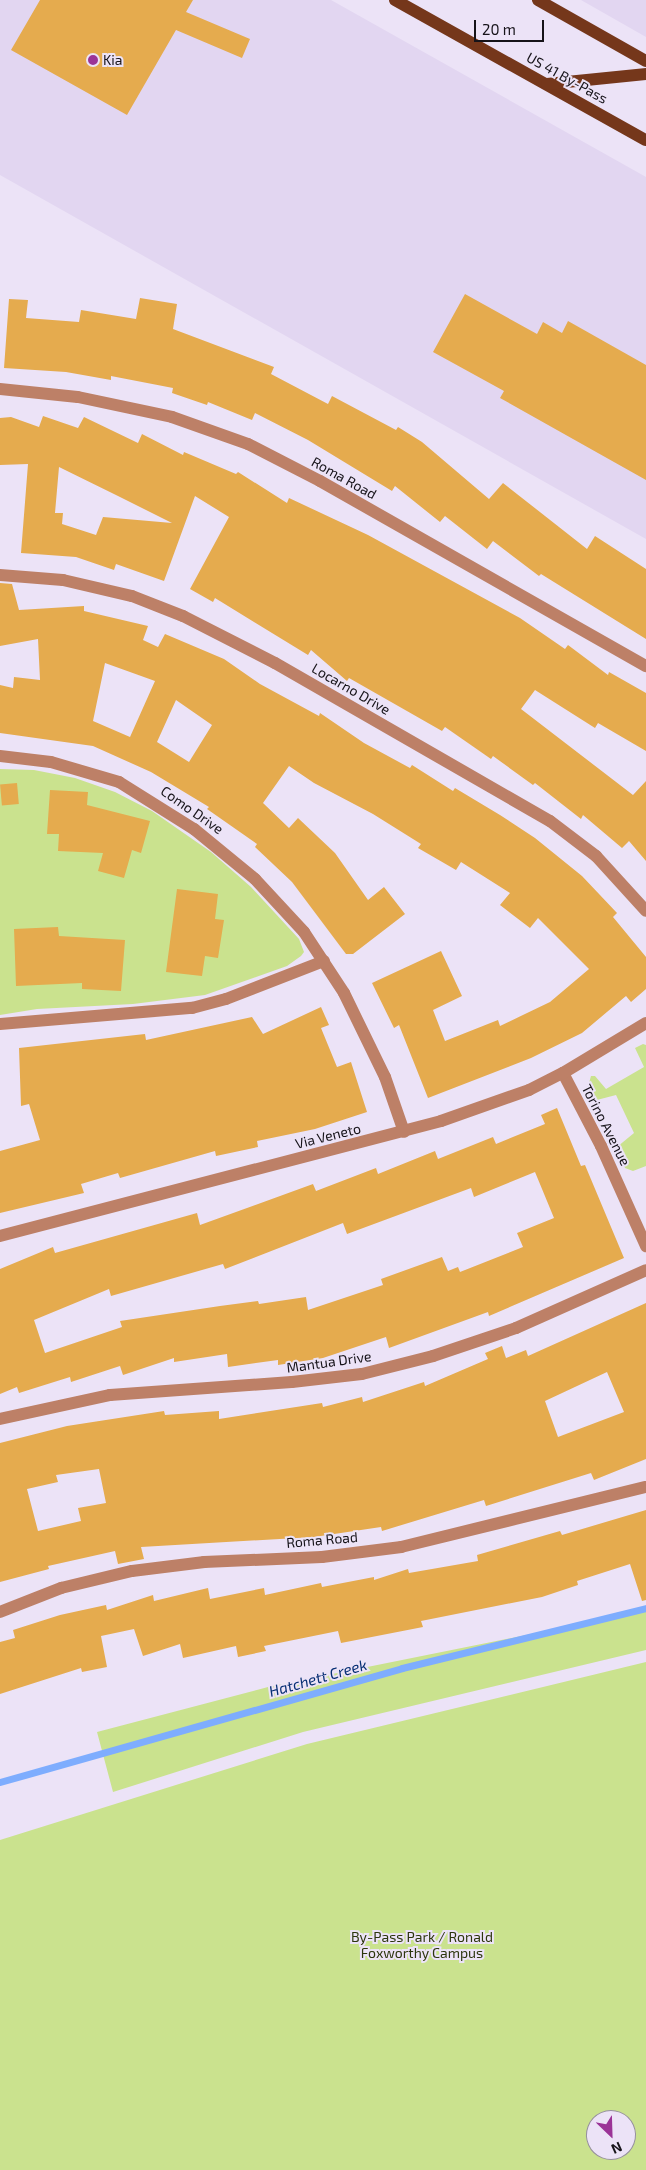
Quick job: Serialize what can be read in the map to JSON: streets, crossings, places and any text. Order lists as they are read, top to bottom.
{
  "streets": {
    "main road": ["US 41 By-Pass"],
    "street": [
      "Roma Road",
      "Locarno Drive",
      "Como Drive",
      "Torino Avenue",
      "Via Veneto",
      "Mantua Drive"
    ]
  },
  "crossings": [
    ["Como Drive", "Via Veneto"],
    ["Torino Avenue", "Via Veneto"]
  ],
  "water": ["Hatchett Creek"],
  "parks": ["By-Pass Park / Ronald Foxworthy Campus"],
  "places": ["Kia"],
  "scale_bar": "20 m",
  "north": "bottom right"
}
